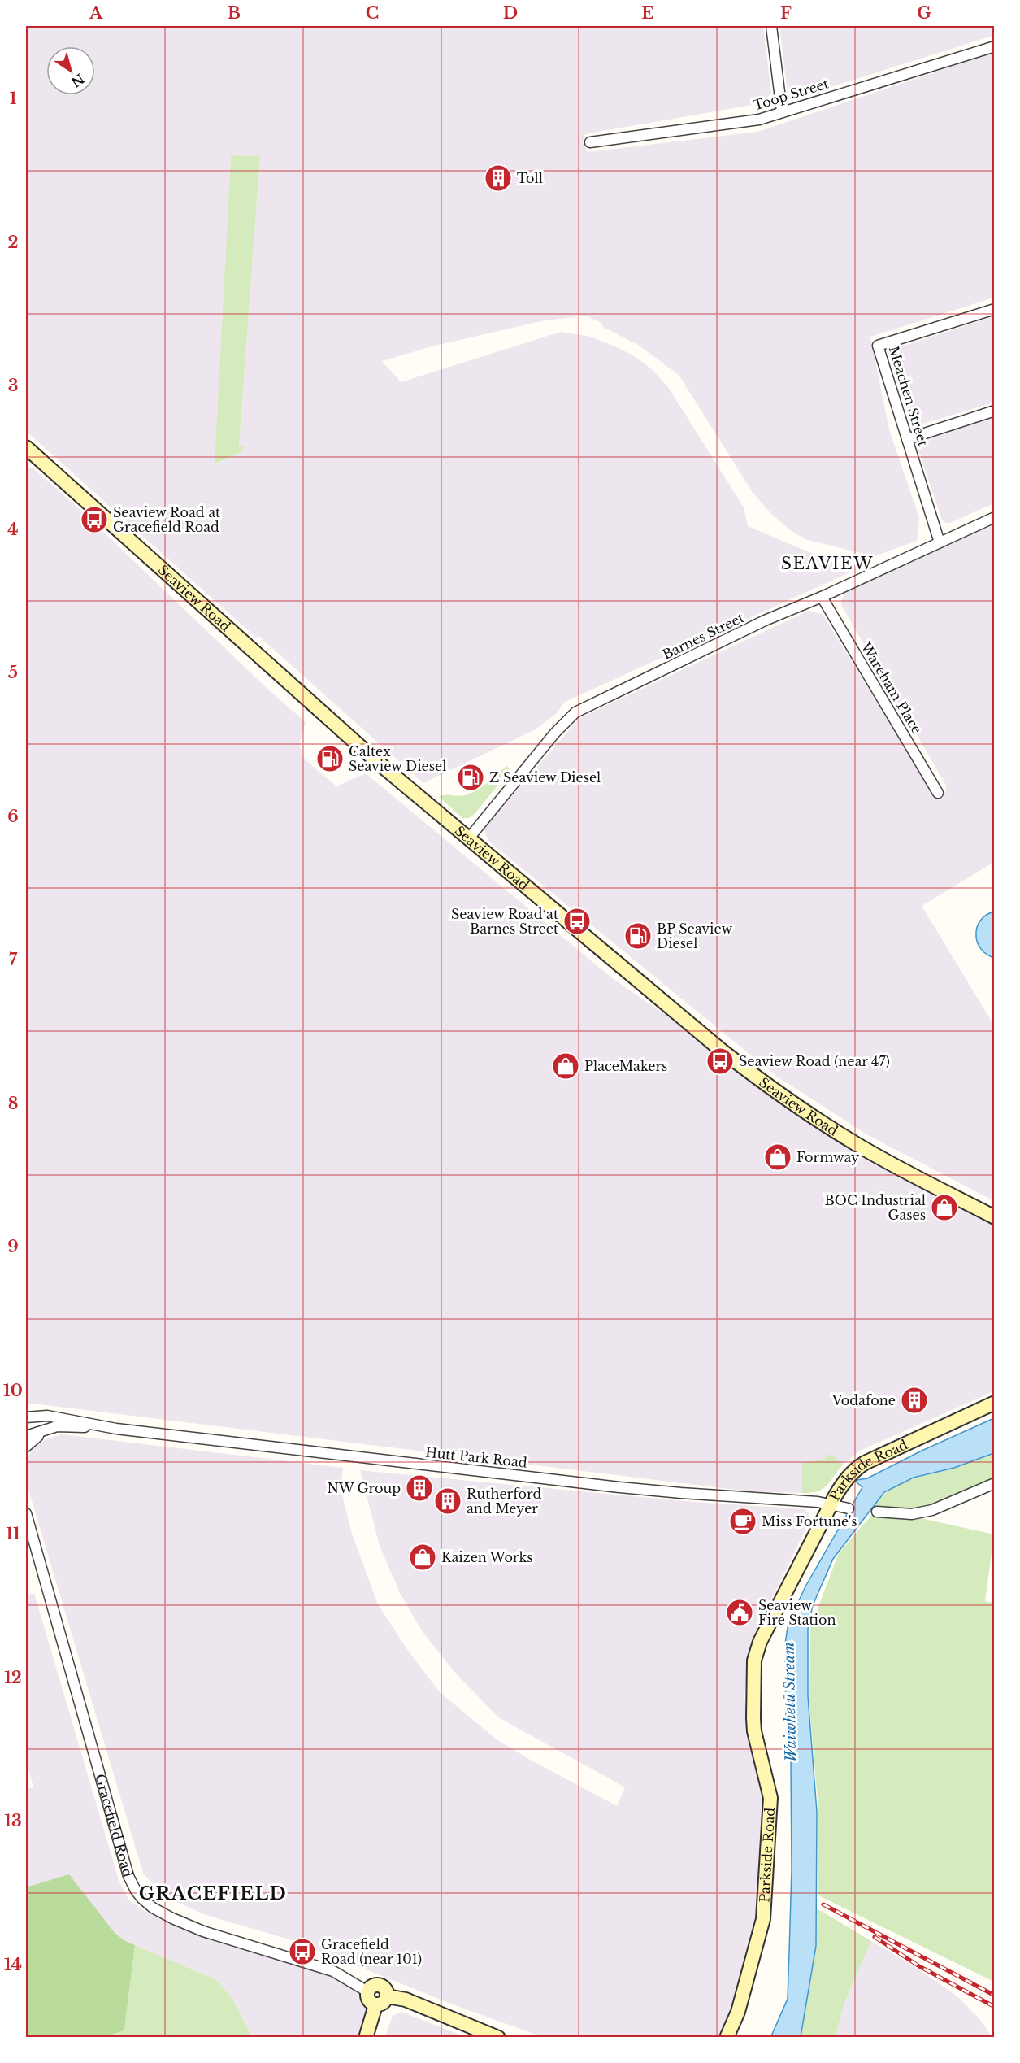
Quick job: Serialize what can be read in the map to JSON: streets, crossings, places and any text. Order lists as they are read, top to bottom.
{
  "streets": {
    "main road": ["Seaview Road", "Parkside Road"],
    "street": [
      "Toop Street",
      "Meachen Street",
      "Barnes Street",
      "Wareham Place",
      "Hutt Park Road",
      "Gracefield Road"
    ]
  },
  "crossings": [
    ["Meachen Street", "Barnes Street"],
    ["Seaview Road", "Barnes Street"],
    ["Barnes Street", "Wareham Place"],
    ["Hutt Park Road", "Parkside Road"]
  ],
  "districts": ["SEAVIEW", "GRACEFIELD"],
  "water": ["Waiwhetū Stream"],
  "places": {
    "building": [
      "Toll",
      "Vodafone",
      "NW Group",
      "Rutherford and Meyer"
    ],
    "bus stop": [
      "Seaview Road at Gracefield Road",
      "Seaview Road at Barnes Street",
      "Seaview Road (near 47)",
      "Gracefield Road (near 101)"
    ],
    "fuel station": ["Caltex Seaview Diesel", "Z Seaview Diesel", "BP Seaview Diesel"],
    "shop": [
      "PlaceMakers",
      "Formway",
      "BOC Industrial Gases",
      "Kaizen Works"
    ],
    "cafe": ["Miss Fortune's"],
    "public building": ["Seaview Fire Station"]
  },
  "north": "bottom right",
  "grid": {
    "columns": [
      "A",
      "B",
      "C",
      "D",
      "E",
      "F",
      "G"
    ],
    "rows": [
      "1",
      "2",
      "3",
      "4",
      "5",
      "6",
      "7",
      "8",
      "9",
      "10",
      "11",
      "12",
      "13",
      "14"
    ]
  }
}
